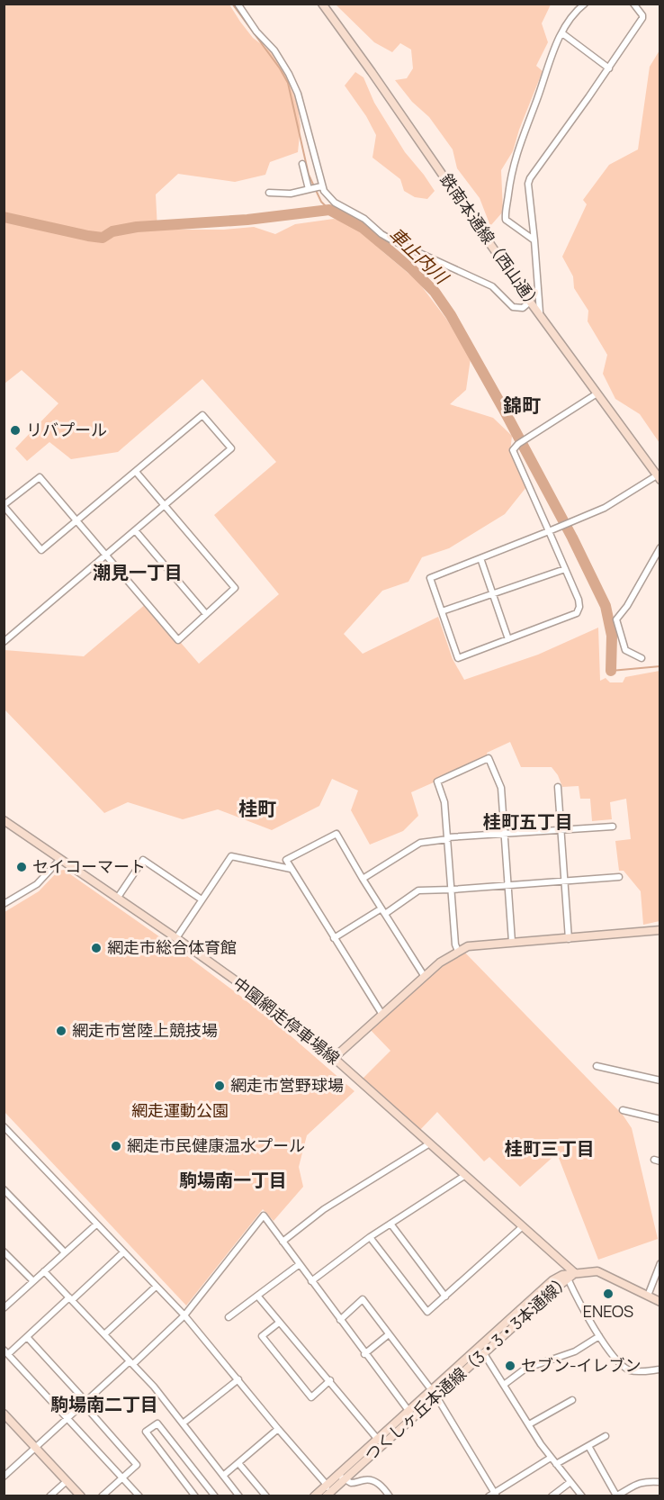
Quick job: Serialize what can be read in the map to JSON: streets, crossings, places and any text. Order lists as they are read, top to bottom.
{
  "streets": {
    "street": ["鉄南本通線（西山通）", "中園網走停車場線", "つくしヶ丘本通線（3・3・3本通線）"]
  },
  "crossings": [
    ["中園網走停車場線", "つくしヶ丘本通線（3・3・3本通線）"]
  ],
  "districts": [
    "錦町",
    "潮見一丁目",
    "桂町",
    "桂町五丁目",
    "桂町三丁目",
    "駒場南一丁目",
    "駒場南二丁目"
  ],
  "water": ["車止内川"],
  "parks": ["網走運動公園"],
  "places": [
    "リバプール",
    "セイコーマート",
    "網走市総合体育館",
    "網走市営陸上競技場",
    "網走市営野球場",
    "網走市民健康温水プール",
    "ENEOS",
    "セブン-イレブン"
  ]
}
